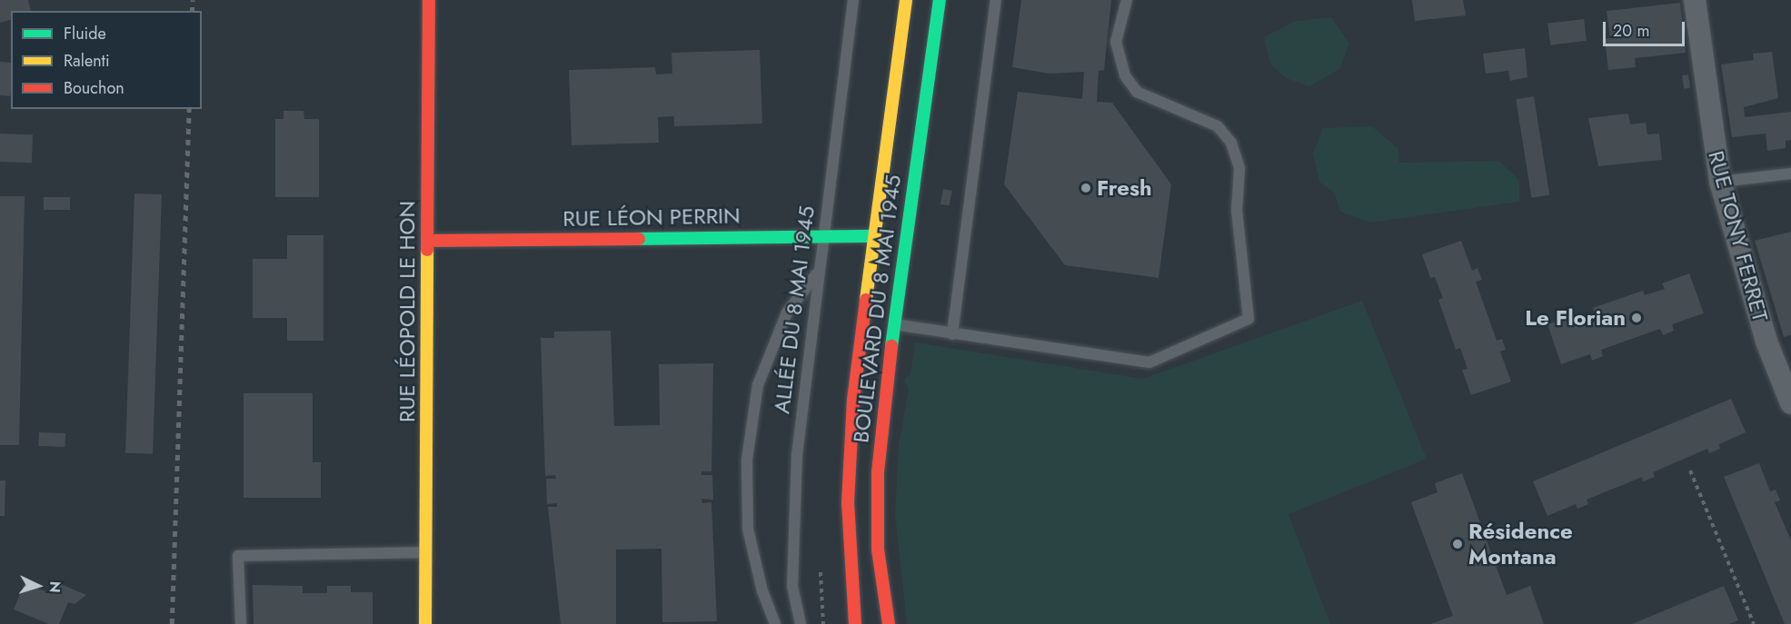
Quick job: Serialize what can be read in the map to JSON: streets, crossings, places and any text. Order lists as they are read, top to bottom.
{
  "streets": {
    "main road": ["RUE LÉON PERRIN", "BOULEVARD DU 8 MAI 1945", "RUE LÉOPOLD LE HON"],
    "street": ["RUE TONY FERRET"],
    "lane": ["ALLÉE DU 8 MAI 1945"]
  },
  "crossings": [
    ["RUE LÉON PERRIN", "BOULEVARD DU 8 MAI 1945"],
    ["RUE LÉON PERRIN", "ALLÉE DU 8 MAI 1945"],
    ["RUE LÉON PERRIN", "RUE LÉOPOLD LE HON"]
  ],
  "places": ["Fresh", "Le Florian", "Résidence Montana"],
  "legend": ["Fluide", "Ralenti", "Bouchon"],
  "scale_bar": "20 m",
  "north": "right"
}
